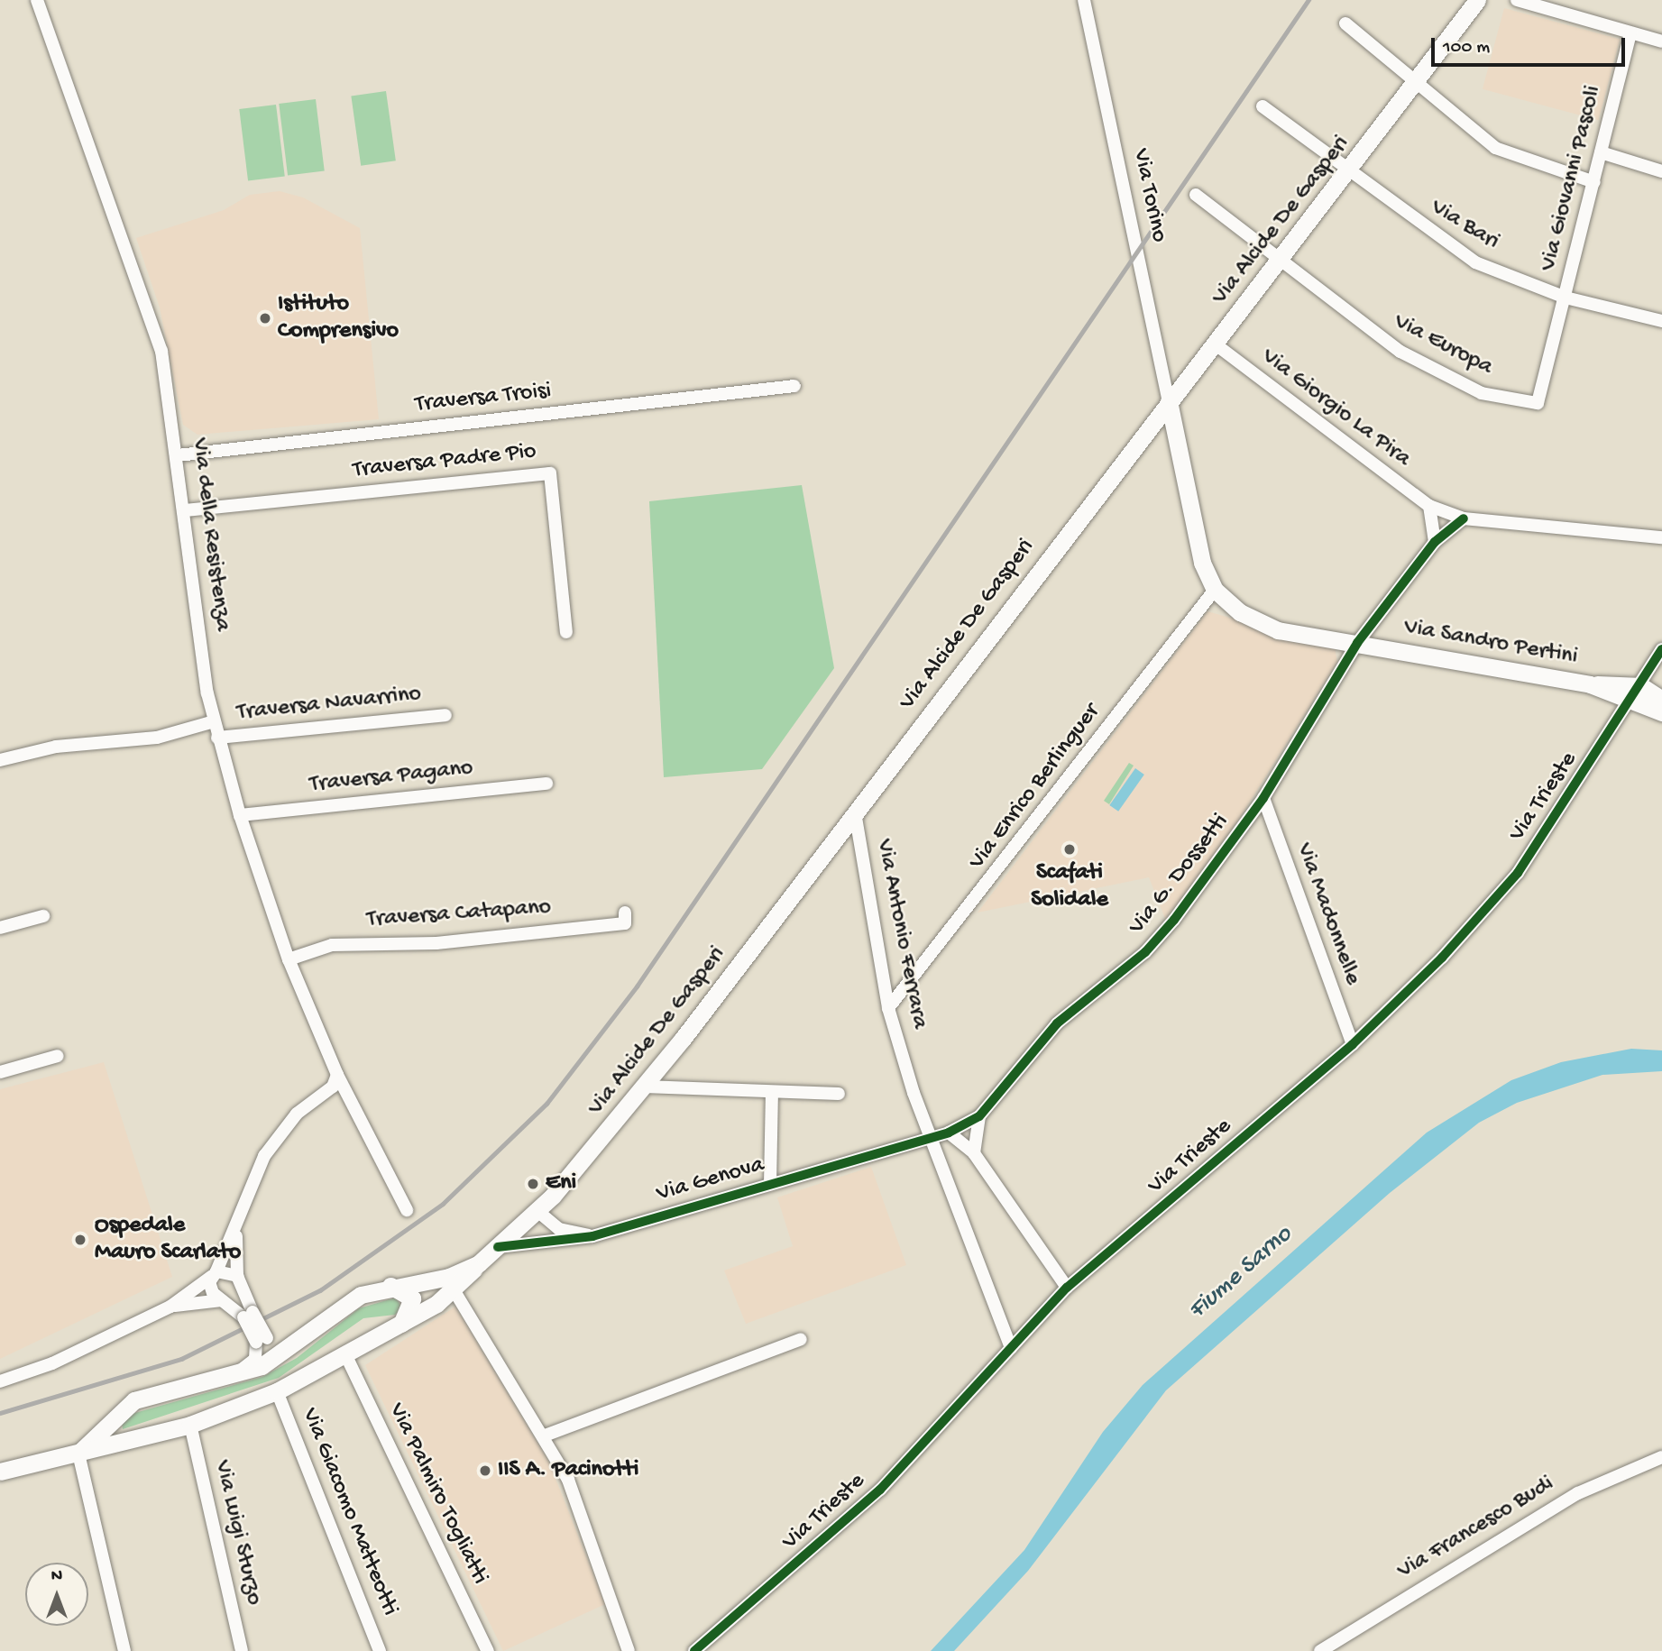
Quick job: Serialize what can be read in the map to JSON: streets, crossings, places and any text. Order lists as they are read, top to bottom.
{
  "streets": {
    "main road": ["Via Alcide De Gasperi", "Via Sandro Pertini"],
    "street": [
      "Via Giovanni Pascoli",
      "Via Torino",
      "Via Bari",
      "Via Europa",
      "Traversa Troisi",
      "Via Giorgio La Pira",
      "Traversa Padre Pio",
      "Via della Resistenza",
      "Traversa Navarrino",
      "Traversa Pagano",
      "Via Enrico Berlinguer",
      "Via Trieste",
      "Via G. Dossetti",
      "Traversa Catapano",
      "Via Madonnelle",
      "Via Antonio Ferrara",
      "Via Genova",
      "Via Palmiro Togliatti",
      "Via Giacomo Matteotti",
      "Via Francesco Budi",
      "Via Luigi Sturzo"
    ]
  },
  "crossings": [
    ["Via Giovanni Pascoli", "Via Bari"],
    ["Via Giovanni Pascoli", "Via Europa"],
    ["Via Torino", "Via Alcide De Gasperi"],
    ["Via Torino", "Via Sandro Pertini"],
    ["Via Alcide De Gasperi", "Via Bari"],
    ["Via Alcide De Gasperi", "Via Europa"],
    ["Via Alcide De Gasperi", "Via Giorgio La Pira"],
    ["Via Alcide De Gasperi", "Via Sandro Pertini"],
    ["Via Alcide De Gasperi", "Via Antonio Ferrara"],
    ["Via Alcide De Gasperi", "Via Genova"],
    ["Via Alcide De Gasperi", "Via Palmiro Togliatti"],
    ["Via Alcide De Gasperi", "Via Giacomo Matteotti"],
    ["Via Alcide De Gasperi", "Via Luigi Sturzo"],
    ["Via Bari", "Via Europa"],
    ["Traversa Troisi", "Via della Resistenza"],
    ["Traversa Padre Pio", "Via della Resistenza"],
    ["Via della Resistenza", "Traversa Navarrino"],
    ["Via della Resistenza", "Traversa Pagano"],
    ["Via della Resistenza", "Traversa Catapano"],
    ["Via Sandro Pertini", "Via Enrico Berlinguer"],
    ["Via Sandro Pertini", "Via Trieste"],
    ["Via Sandro Pertini", "Via G. Dossetti"],
    ["Via Enrico Berlinguer", "Via Antonio Ferrara"],
    ["Via Trieste", "Via Madonnelle"],
    ["Via Trieste", "Via Antonio Ferrara"],
    ["Via G. Dossetti", "Via Madonnelle"],
    ["Via G. Dossetti", "Via Antonio Ferrara"],
    ["Via G. Dossetti", "Via Genova"],
    ["Via Antonio Ferrara", "Via Genova"]
  ],
  "water": ["Fiume Sarno"],
  "places": [
    "Istituto Comprensivo",
    "Scafati Solidale",
    "Eni",
    "Ospedale Mauro Scarlato",
    "IIS A. Pacinotti"
  ],
  "scale_bar": "100 m",
  "north": "top"
}
